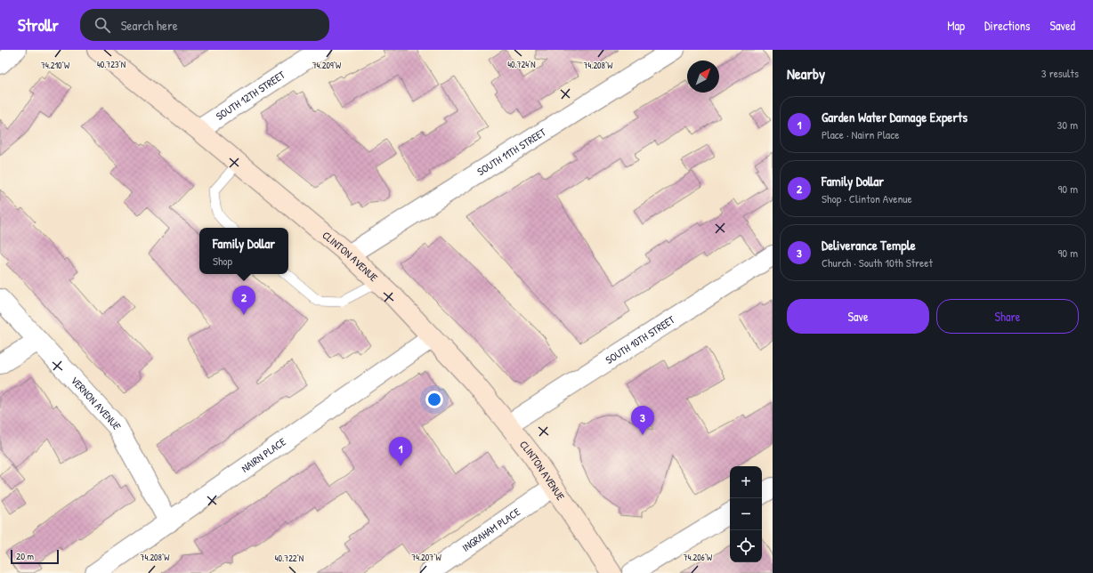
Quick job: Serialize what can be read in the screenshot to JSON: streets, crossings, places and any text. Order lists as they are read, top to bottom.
{
  "streets": {
    "main road": ["CLINTON AVENUE"],
    "street": [
      "SOUTH 12TH STREET",
      "SOUTH 11TH STREET",
      "SOUTH 10TH STREET",
      "VERNON AVENUE",
      "NAIRN PLACE",
      "INGRAHAM PLACE"
    ]
  },
  "crossings": [
    ["SOUTH 12TH STREET", "CLINTON AVENUE"],
    ["SOUTH 11TH STREET", "CLINTON AVENUE"],
    ["CLINTON AVENUE", "SOUTH 10TH STREET"],
    ["CLINTON AVENUE", "NAIRN PLACE"],
    ["CLINTON AVENUE", "INGRAHAM PLACE"],
    ["VERNON AVENUE", "NAIRN PLACE"]
  ],
  "scale_bar": "20 m",
  "north": "top right",
  "page": {
    "header": "Strollr",
    "search": "Search here",
    "nav": ["Map", "Directions", "Saved"],
    "heading": ["Nearby", "3 results"],
    "list": [
      {
        "mark": "1",
        "name": "Garden Water Damage Experts",
        "note": "Place · Nairn Place",
        "value": "30 m"
      },
      {
        "mark": "2",
        "name": "Family Dollar",
        "note": "Shop · Clinton Avenue",
        "value": "90 m"
      },
      {
        "mark": "3",
        "name": "Deliverance Temple",
        "note": "Church · South 10th Street",
        "value": "90 m"
      }
    ],
    "popup": ["Family Dollar", "Shop"],
    "pins": ["2", "3", "1"],
    "buttons": ["Save", "Share"],
    "map_buttons": ["+", "−"],
    "scale": "20 m"
  },
  "coordinates": [
    "40.723°N",
    "40.724°N",
    "74.210°W",
    "74.209°W",
    "74.208°W",
    "74.207°W",
    "74.206°W",
    "40.722°N"
  ]
}
